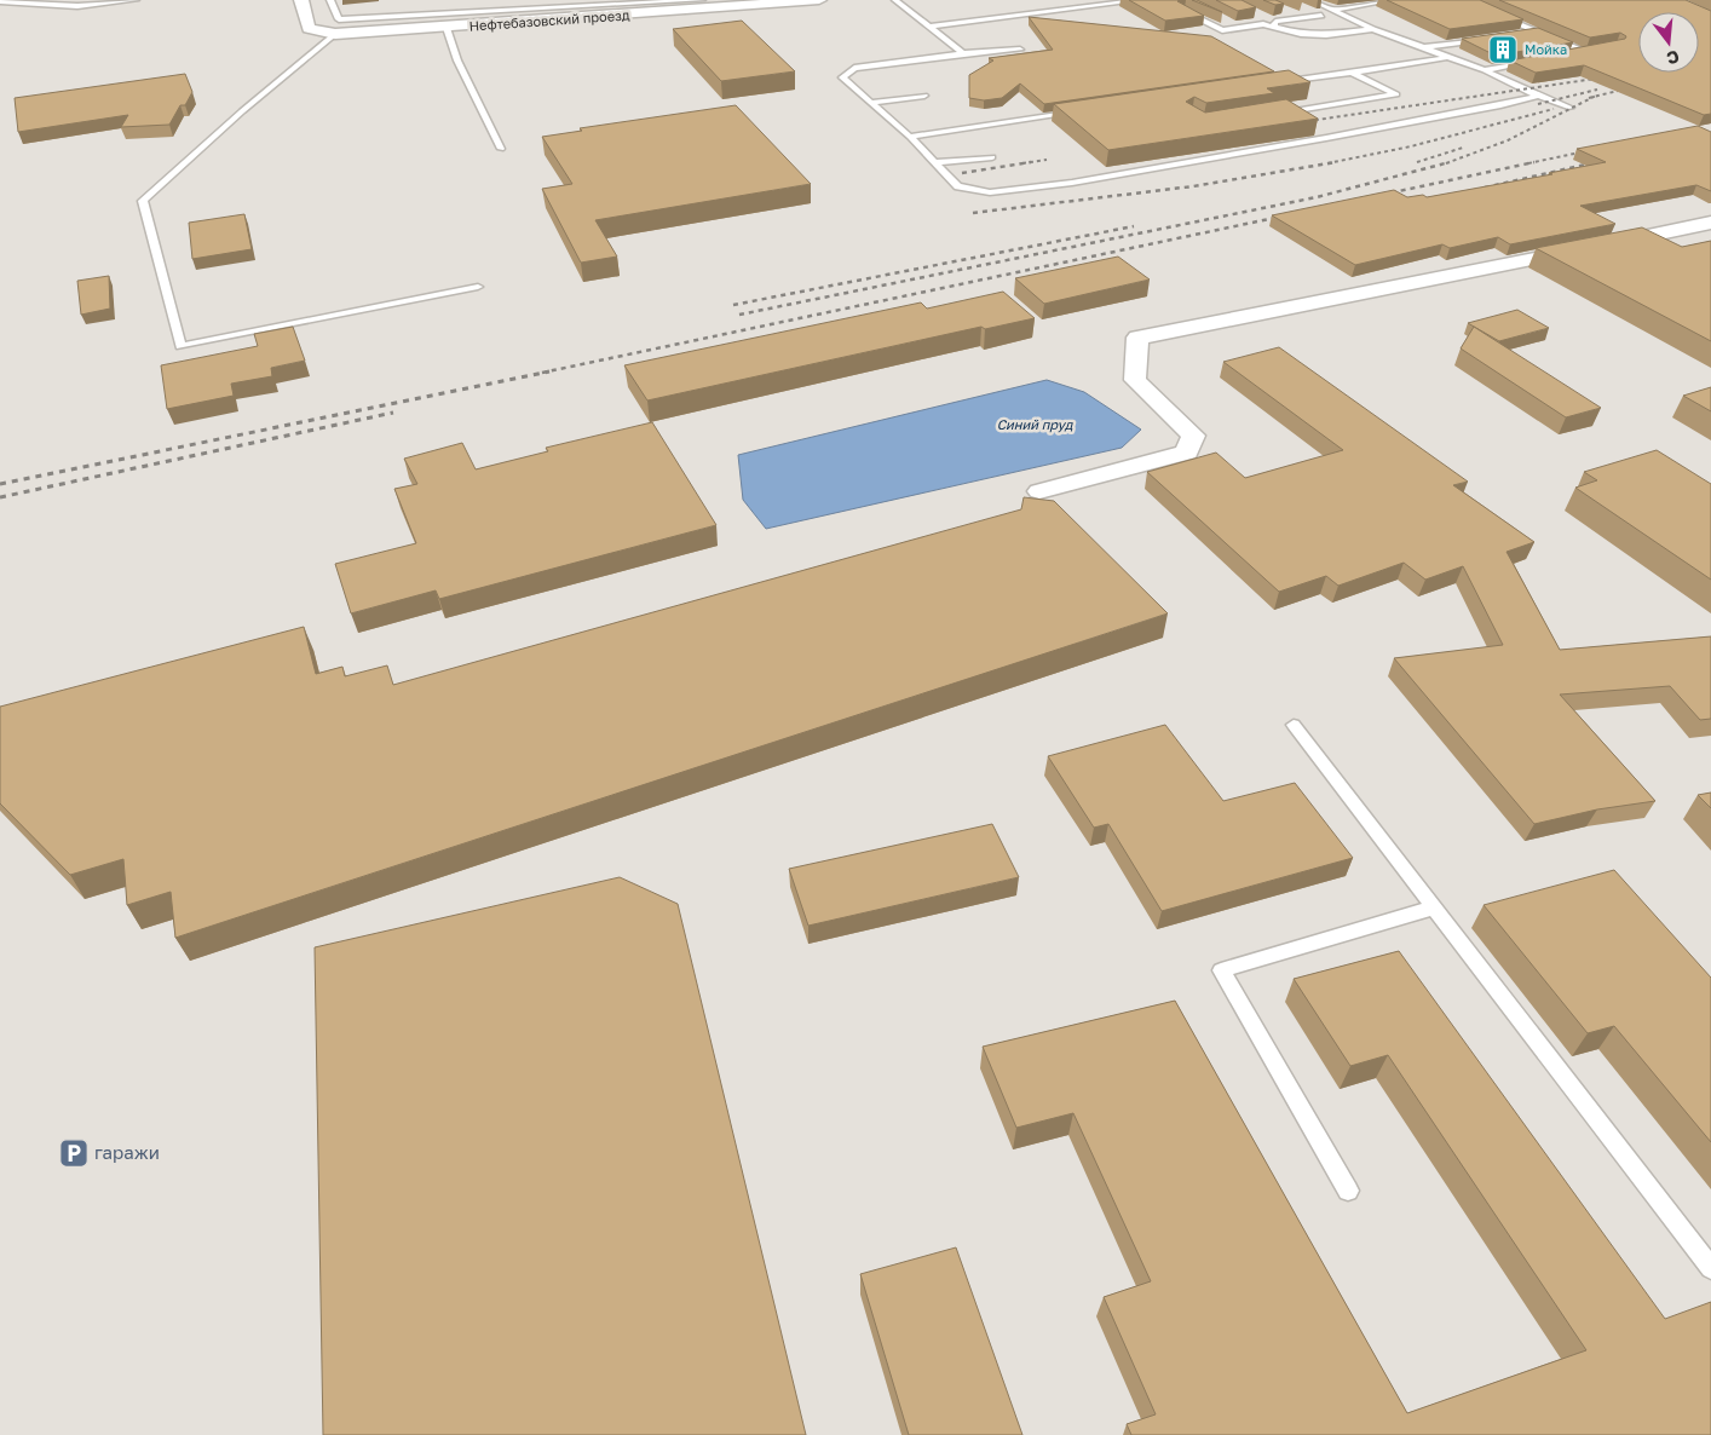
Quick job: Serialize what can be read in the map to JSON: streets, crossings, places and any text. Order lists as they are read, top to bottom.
{
  "streets": {
    "street": ["Нефтебазовский проезд"]
  },
  "water": ["Синий пруд"],
  "places": {
    "building": ["Мойка"],
    "parking": ["гаражи"]
  },
  "north": "bottom"
}
